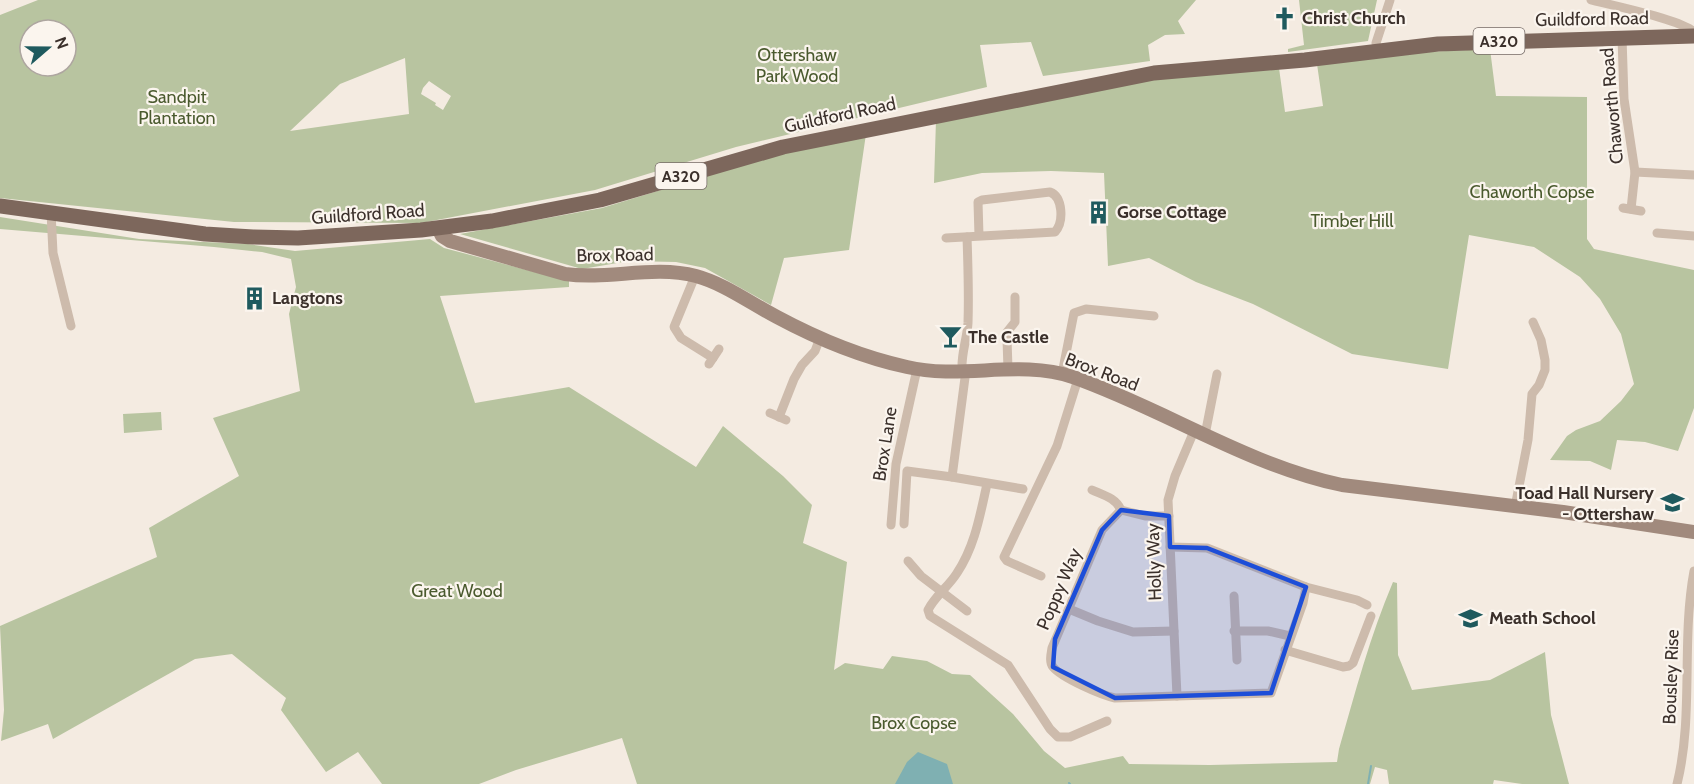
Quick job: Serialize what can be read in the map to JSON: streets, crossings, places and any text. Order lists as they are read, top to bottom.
{
  "streets": {
    "main road": ["Guildford Road", "A320"],
    "street": [
      "Chaworth Road",
      "Brox Road",
      "Brox Lane",
      "Holly Way",
      "Poppy Way",
      "Bousley Rise"
    ]
  },
  "crossings": [
    ["Guildford Road", "Chaworth Road"],
    ["Guildford Road", "Brox Road"],
    ["Brox Road", "Brox Lane"],
    ["Brox Road", "Holly Way"],
    ["Holly Way", "Poppy Way"]
  ],
  "parks": [
    "Ottershaw Park Wood",
    "Sandpit Plantation",
    "Chaworth Copse",
    "Timber Hill",
    "Great Wood",
    "Brox Copse"
  ],
  "places": {
    "church": ["Christ Church"],
    "building": ["Gorse Cottage", "Langtons"],
    "bar": ["The Castle"],
    "school or university": ["Toad Hall Nursery - Ottershaw", "Meath School"]
  },
  "north": "right"
}
